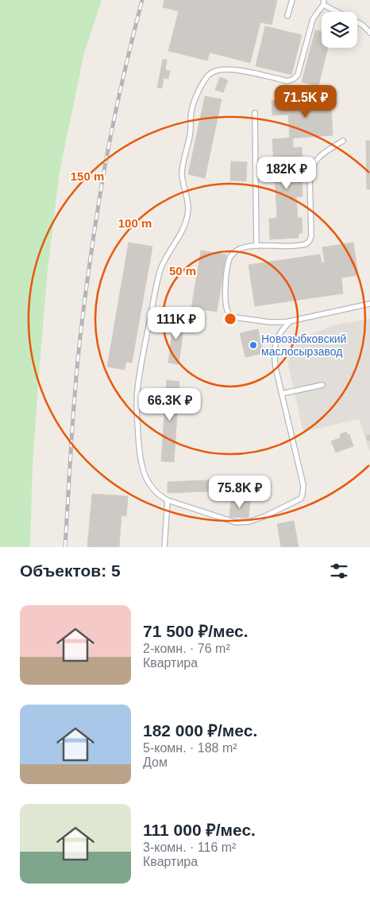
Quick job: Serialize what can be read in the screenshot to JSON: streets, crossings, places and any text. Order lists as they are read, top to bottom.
{
  "places": ["Новозыбковский маслосырзавод"],
  "page": {
    "price": [
      "71.5K ₽",
      "182K ₽",
      "111K ₽",
      "66.3K ₽",
      "75.8K ₽"
    ],
    "heading": "Объектов: 5",
    "list": [
      {
        "name": "71 500 ₽/мес.",
        "note": "2-комн. · 76 m² · Квартира"
      },
      {
        "name": "182 000 ₽/мес.",
        "note": "5-комн. · 188 m² · Дом"
      },
      {
        "name": "111 000 ₽/мес.",
        "note": "3-комн. · 116 m² · Квартира"
      }
    ]
  },
  "rings": ["150 m", "100 m", "50 m"]
}
